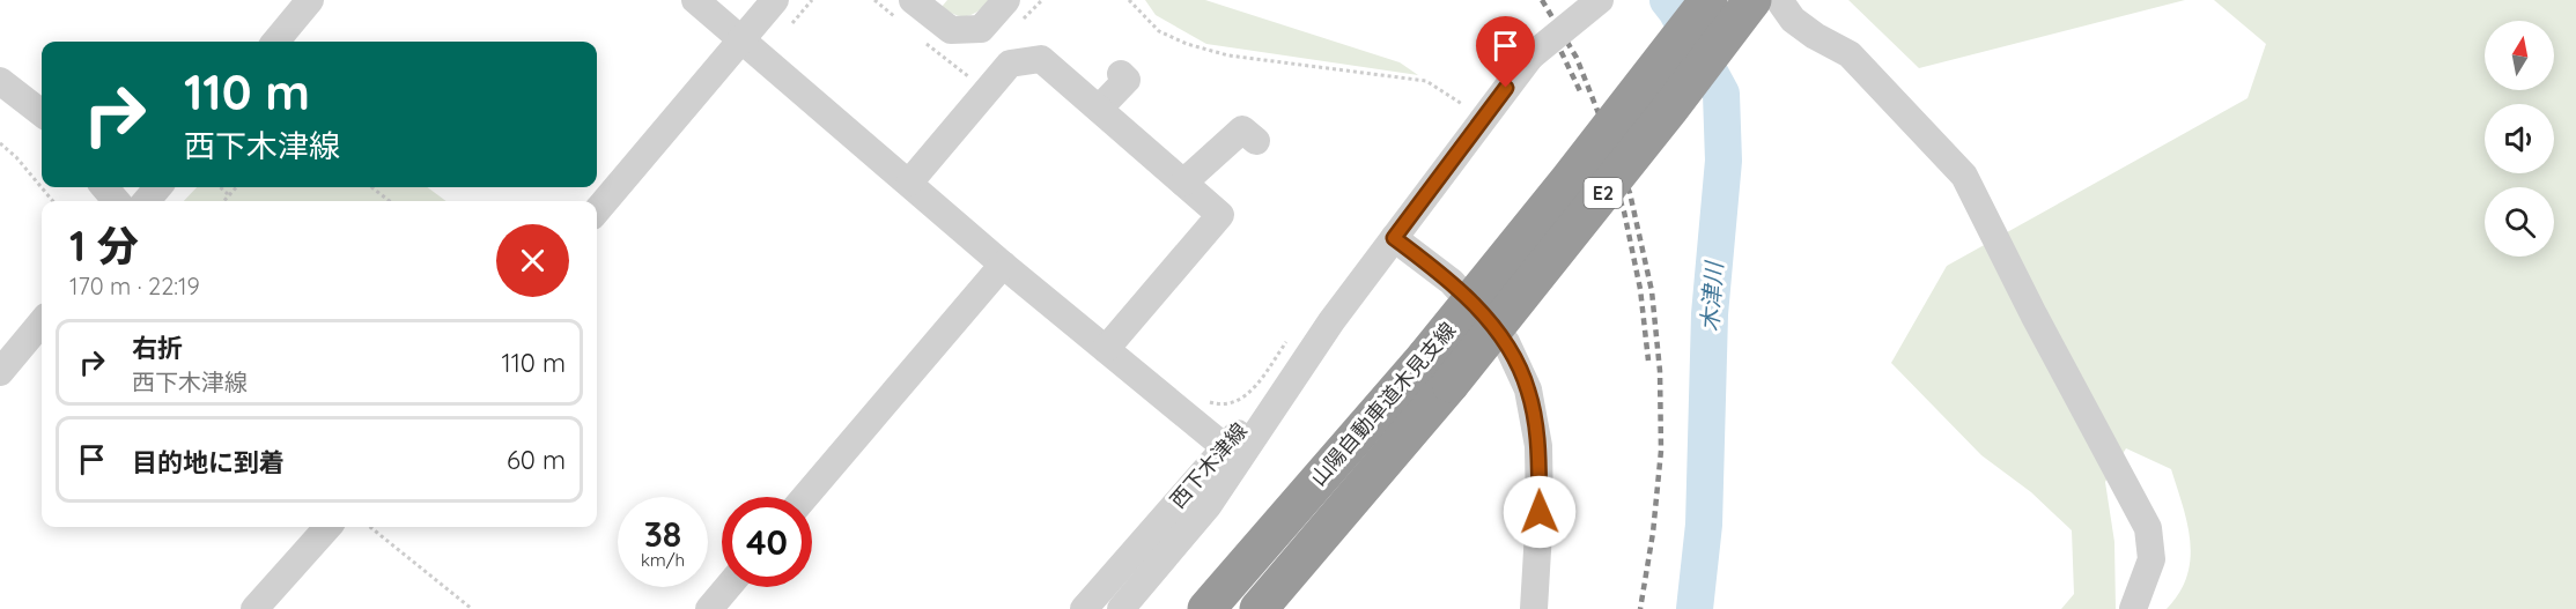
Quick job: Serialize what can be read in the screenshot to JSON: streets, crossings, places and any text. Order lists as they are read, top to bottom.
{
  "streets": {
    "highway": ["E2", "山陽自動車道木見支線"],
    "street": ["西下木津線"]
  },
  "water": ["木津川"],
  "north": "top",
  "page": {
    "turn": ["110 m", "西下木津線"],
    "heading": ["1 分", "170 m · 22:19"],
    "list": [
      {
        "name": "右折",
        "note": "西下木津線",
        "value": "110 m"
      },
      {
        "name": "目的地に到着",
        "value": "60 m"
      }
    ],
    "speed": "38 km/h",
    "limit": "40"
  }
}
